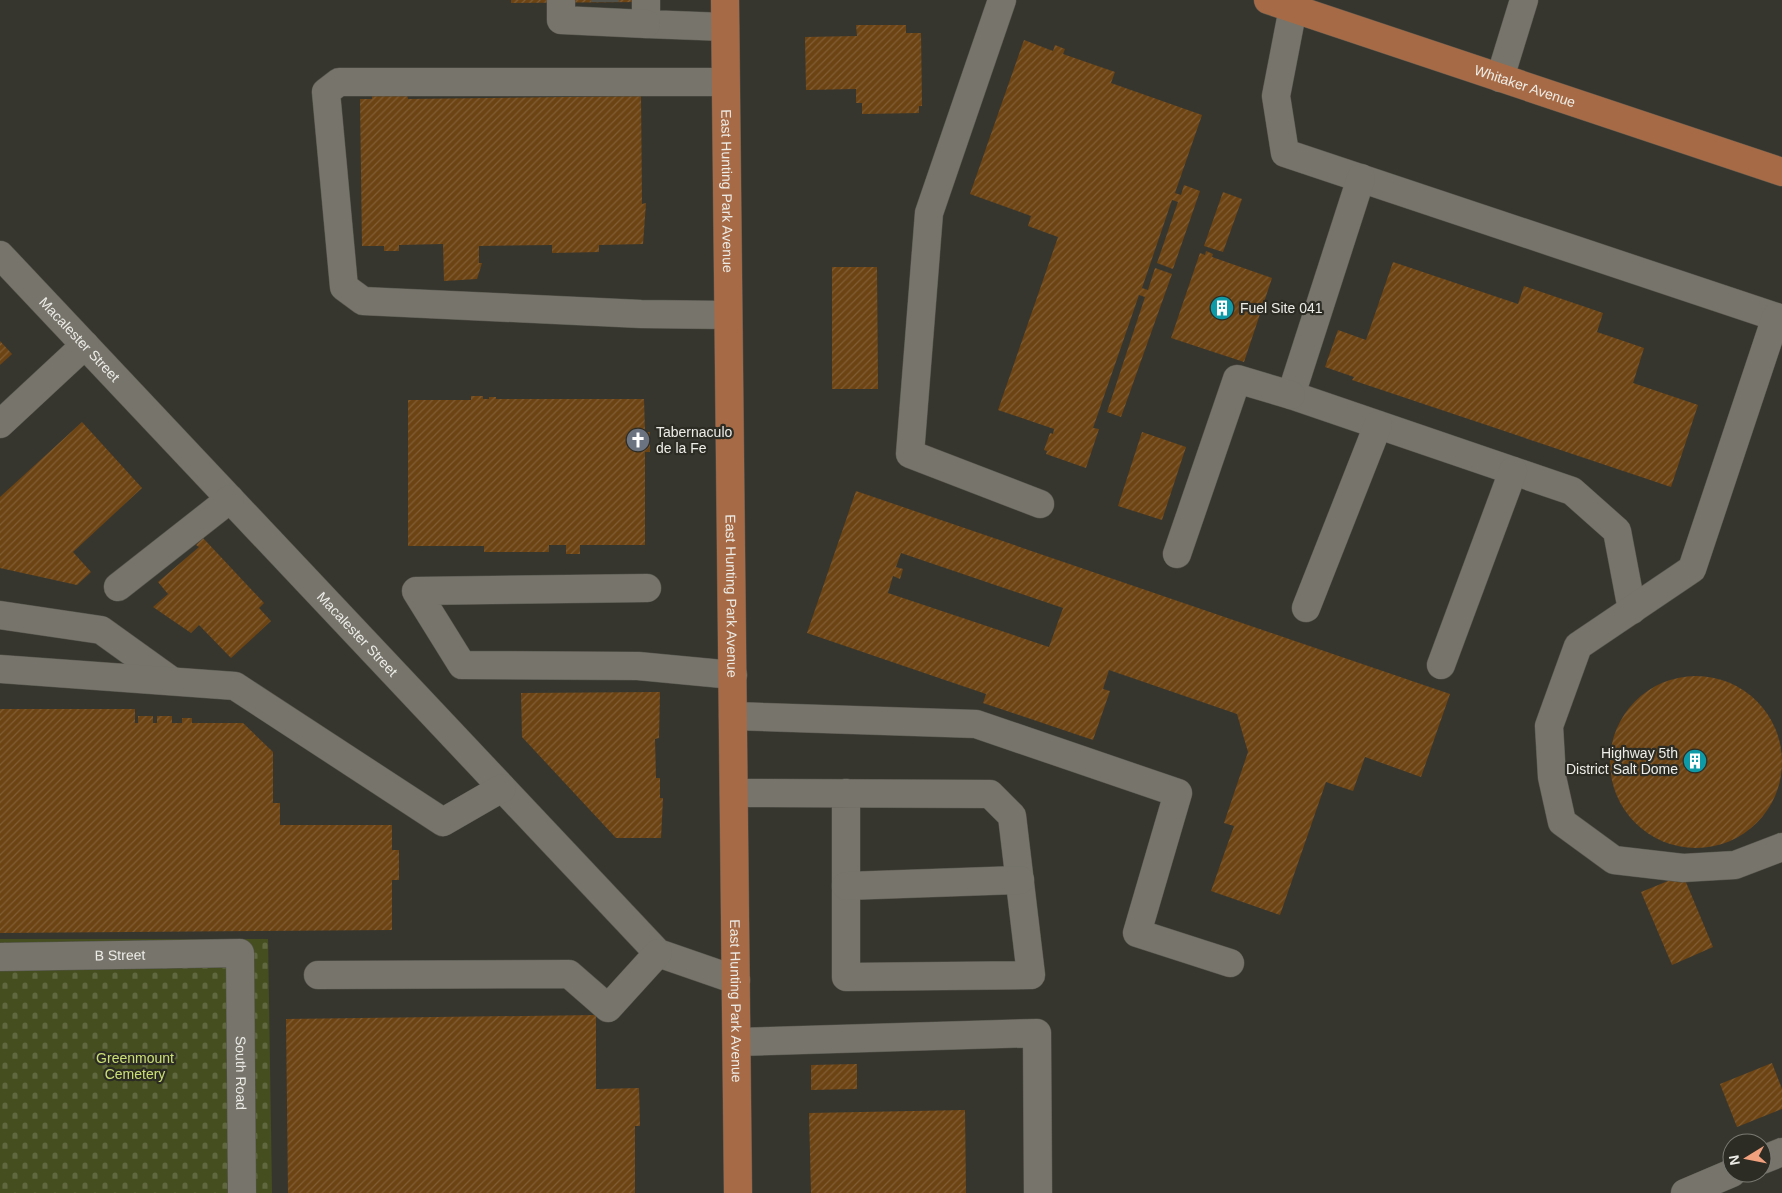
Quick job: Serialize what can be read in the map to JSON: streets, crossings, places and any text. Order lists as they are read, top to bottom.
{
  "streets": {
    "main road": ["Whitaker Avenue", "East Hunting Park Avenue"],
    "street": ["Macalester Street", "B Street", "South Road"]
  },
  "crossings": [
    ["East Hunting Park Avenue", "Macalester Street"],
    ["B Street", "South Road"]
  ],
  "parks": ["Greenmount Cemetery"],
  "places": {
    "building": ["Fuel Site 041", "Highway 5th District Salt Dome"],
    "church": ["Tabernaculo de la Fe"]
  },
  "north": "left"
}
